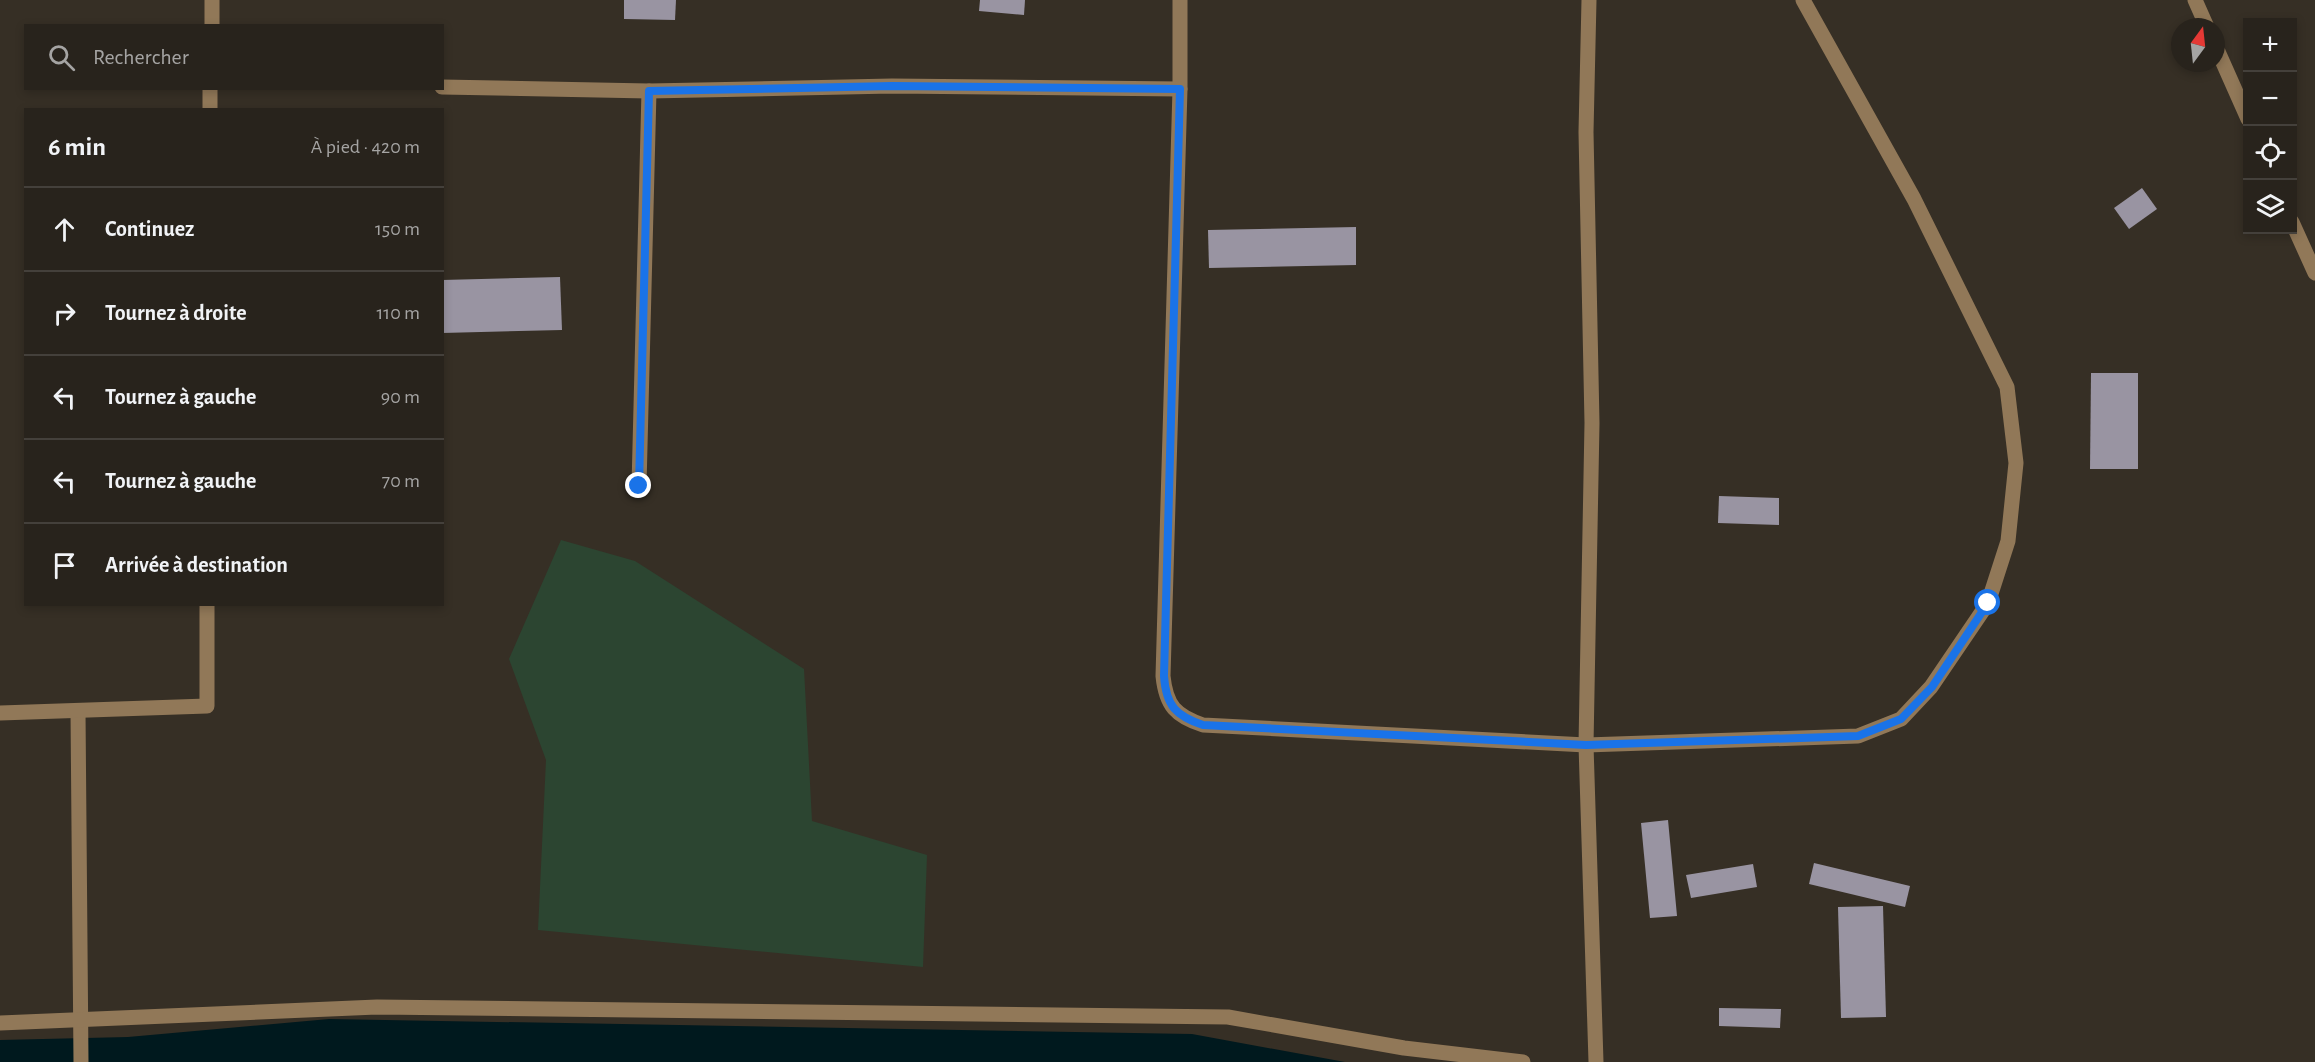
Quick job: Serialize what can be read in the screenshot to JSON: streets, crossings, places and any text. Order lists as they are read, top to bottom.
{
  "north": "top",
  "page": {
    "map_buttons": ["+", "−"],
    "search": "Rechercher",
    "heading": ["6 min", "À pied · 420 m"],
    "list": [
      ["Continuez", "150 m"],
      ["Tournez à droite", "110 m"],
      ["Tournez à gauche", "90 m"],
      ["Tournez à gauche", "70 m"],
      "Arrivée à destination"
    ]
  }
}
